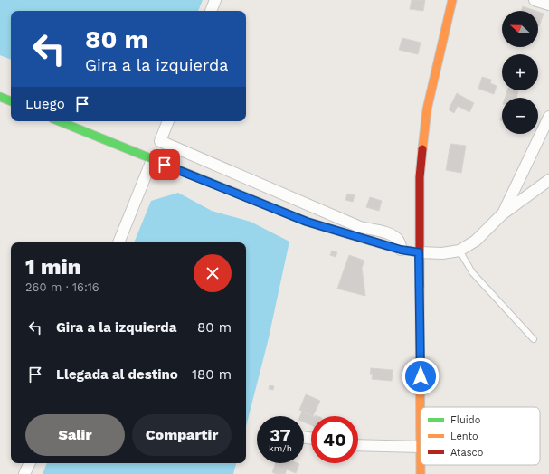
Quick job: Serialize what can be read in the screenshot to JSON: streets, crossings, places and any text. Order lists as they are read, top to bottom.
{
  "legend": ["Fluido", "Lento", "Atasco"],
  "north": "left",
  "page": {
    "map_buttons": ["+", "−"],
    "turn": ["80 m", "Gira a la izquierda"],
    "then": "Luego",
    "heading": ["1 min", "260 m · 16:16"],
    "list": [
      {
        "name": "Gira a la izquierda",
        "value": "80 m"
      },
      {
        "name": "Llegada al destino",
        "value": "180 m"
      }
    ],
    "buttons": ["Salir", "Compartir"],
    "speed": "37 km/h",
    "limit": "40"
  }
}
